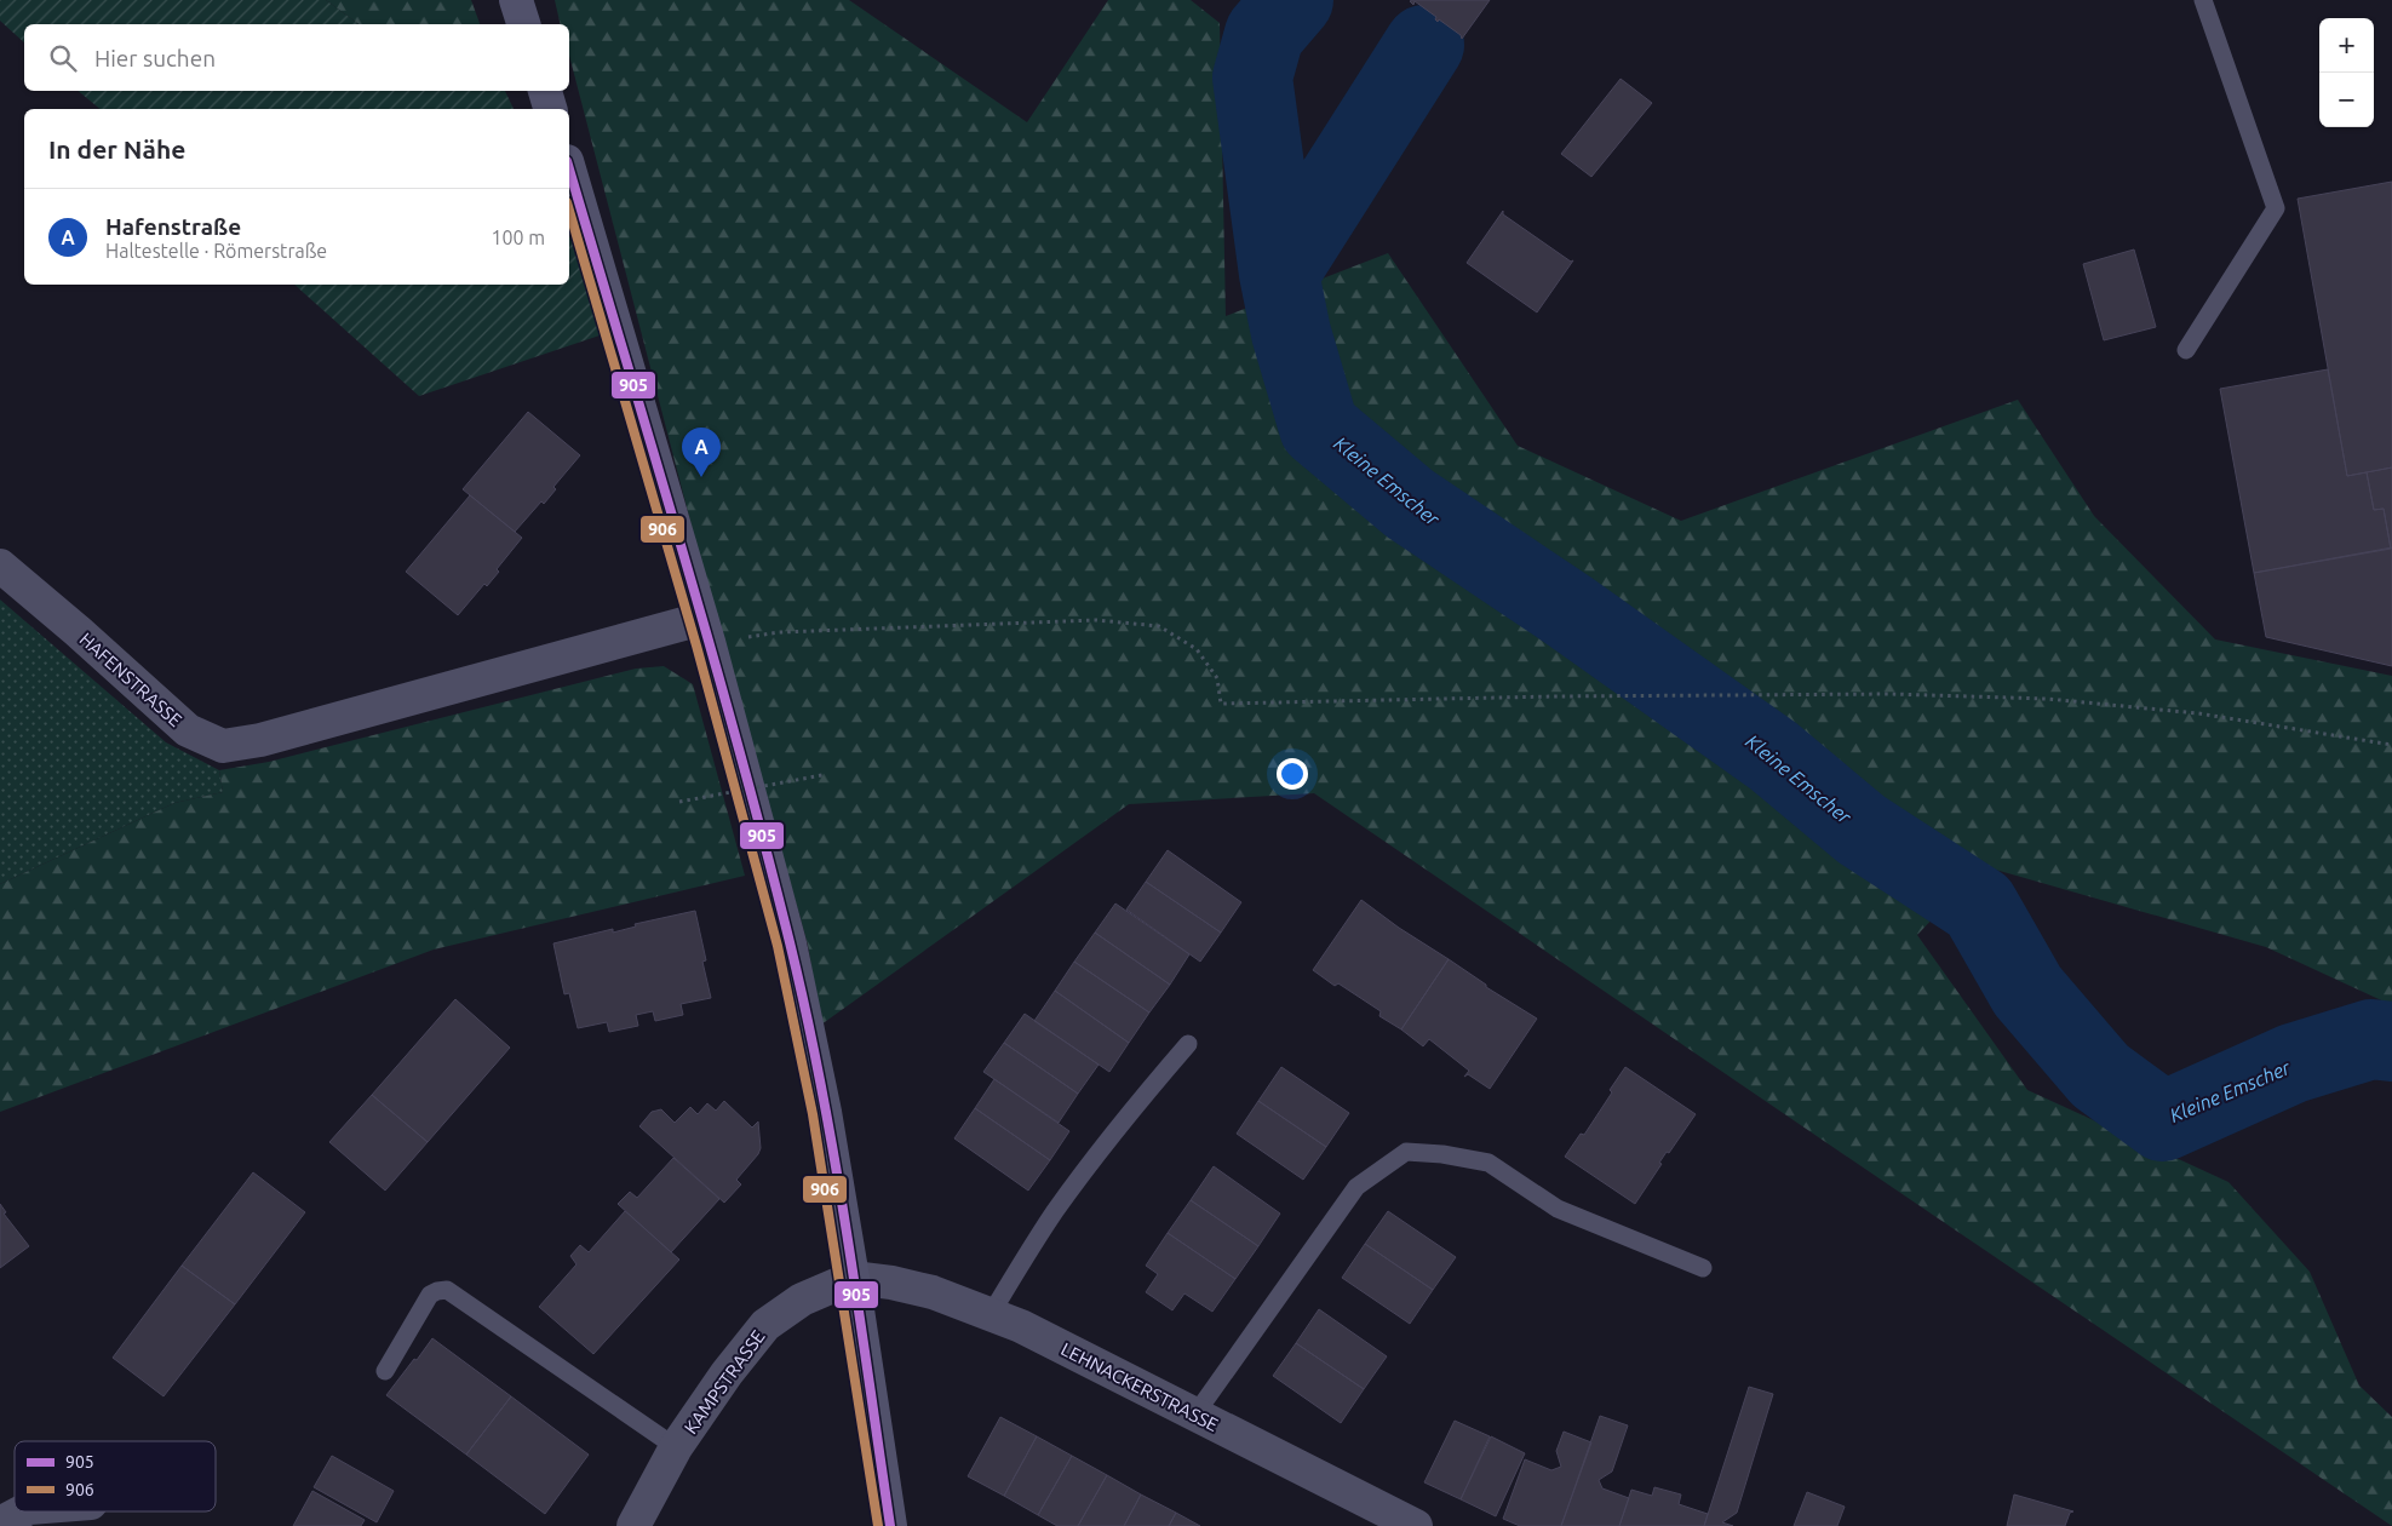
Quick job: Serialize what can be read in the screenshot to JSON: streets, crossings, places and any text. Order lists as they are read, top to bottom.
{
  "streets": {
    "street": ["HAFENSTRASSE", "KAMPSTRASSE", "LEHNACKERSTRASSE"]
  },
  "crossings": [
    ["KAMPSTRASSE", "LEHNACKERSTRASSE"]
  ],
  "water": ["Kleine Emscher"],
  "lines": ["transit line 905", "transit line 906"],
  "legend": ["905", "906"],
  "page": {
    "map_buttons": ["+", "−"],
    "search": "Hier suchen",
    "heading": "In der Nähe",
    "list": [
      {
        "mark": "A",
        "name": "Hafenstraße",
        "note": "Haltestelle · Römerstraße",
        "value": "100 m"
      }
    ],
    "pins": "A"
  }
}
